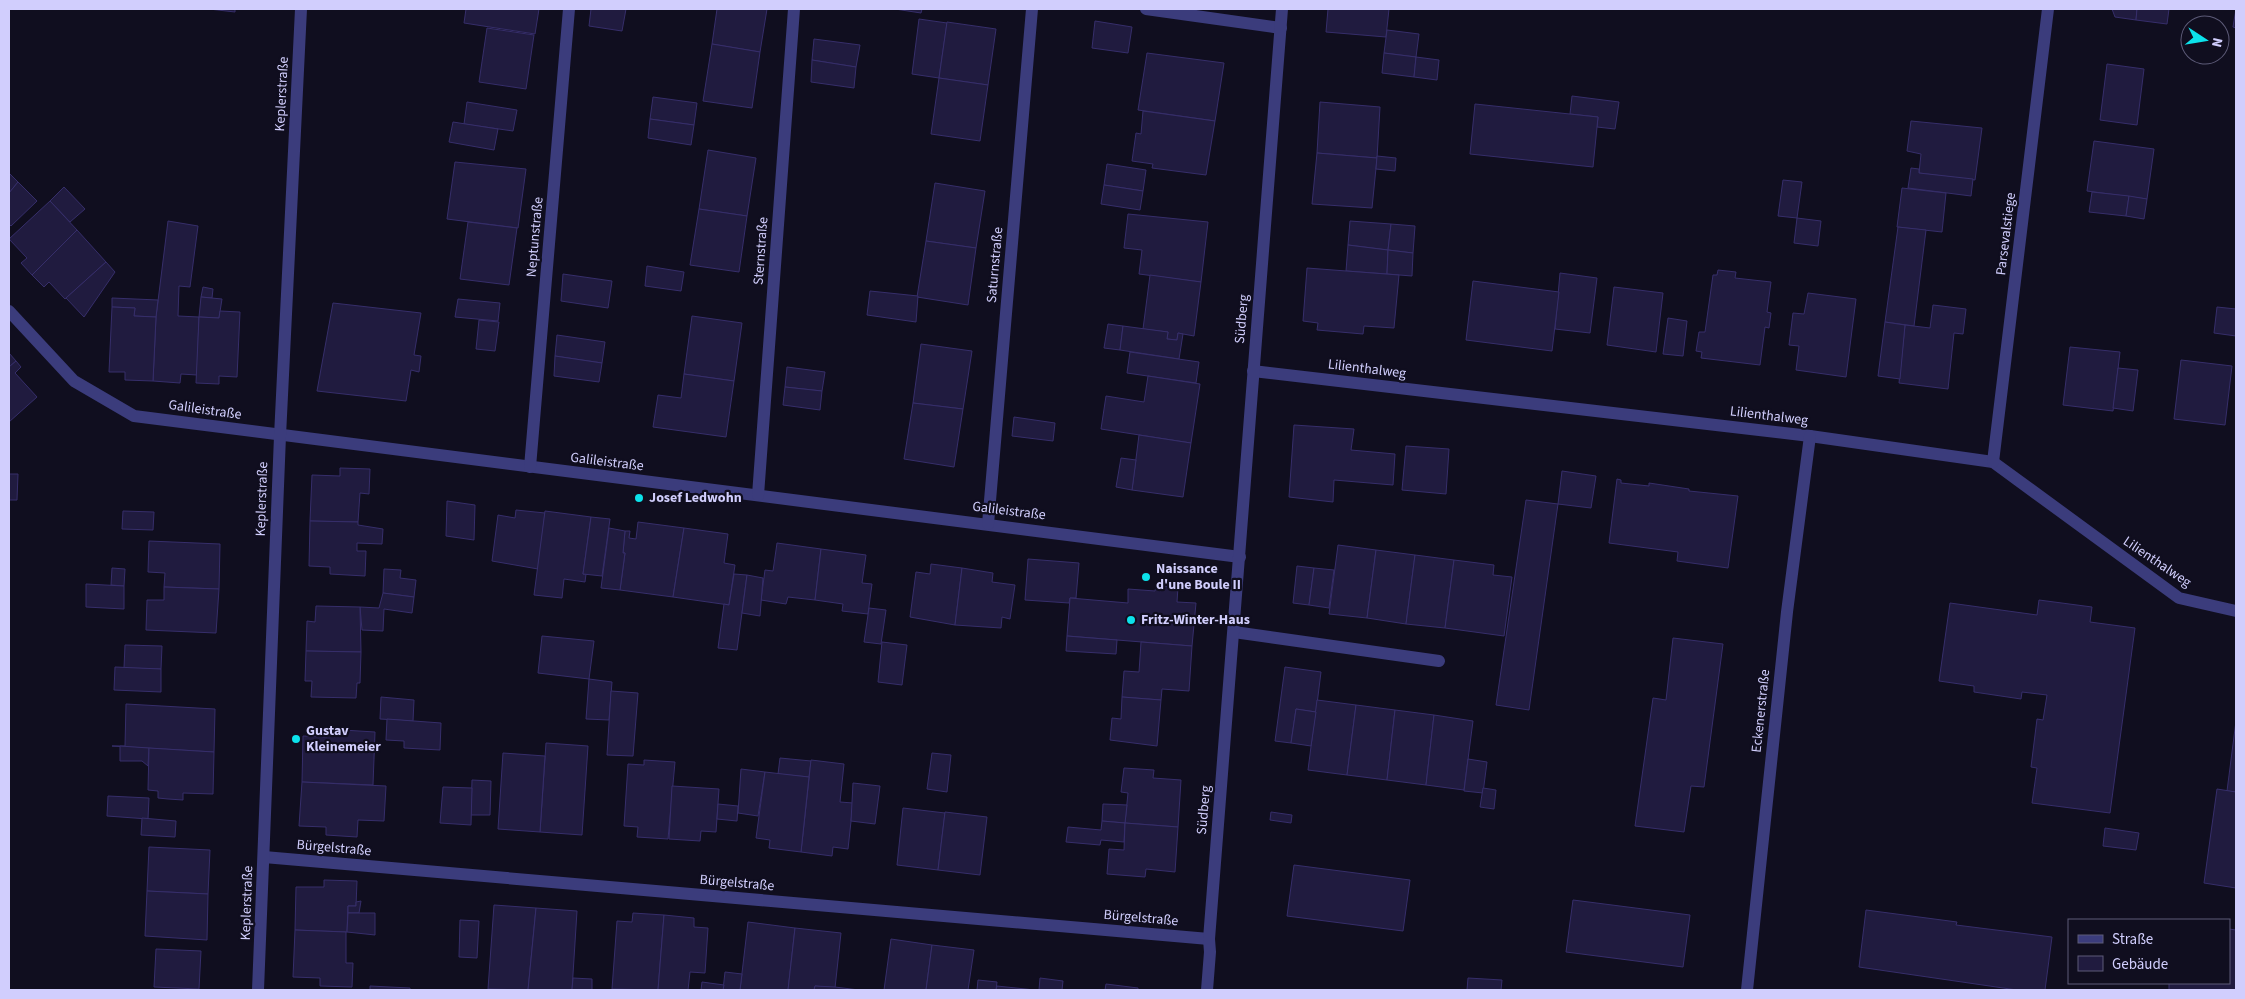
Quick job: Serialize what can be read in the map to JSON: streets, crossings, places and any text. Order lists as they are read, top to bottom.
{
  "streets": {
    "street": [
      "Keplerstraße",
      "Parsevalstiege",
      "Neptunstraße",
      "Sternstraße",
      "Saturnstraße",
      "Südberg",
      "Lilienthalweg",
      "Galileistraße",
      "Eckenerstraße",
      "Bürgelstraße"
    ]
  },
  "crossings": [
    ["Keplerstraße", "Galileistraße"],
    ["Keplerstraße", "Bürgelstraße"],
    ["Parsevalstiege", "Lilienthalweg"],
    ["Neptunstraße", "Galileistraße"],
    ["Sternstraße", "Galileistraße"],
    ["Saturnstraße", "Galileistraße"],
    ["Südberg", "Lilienthalweg"],
    ["Südberg", "Galileistraße"],
    ["Südberg", "Bürgelstraße"],
    ["Lilienthalweg", "Eckenerstraße"]
  ],
  "places": [
    "Josef Ledwohn",
    "Naissance d'une Boule II",
    "Fritz-Winter-Haus",
    "Gustav Kleinemeier"
  ],
  "legend": ["Straße", "Gebäude"],
  "north": "right"
}
